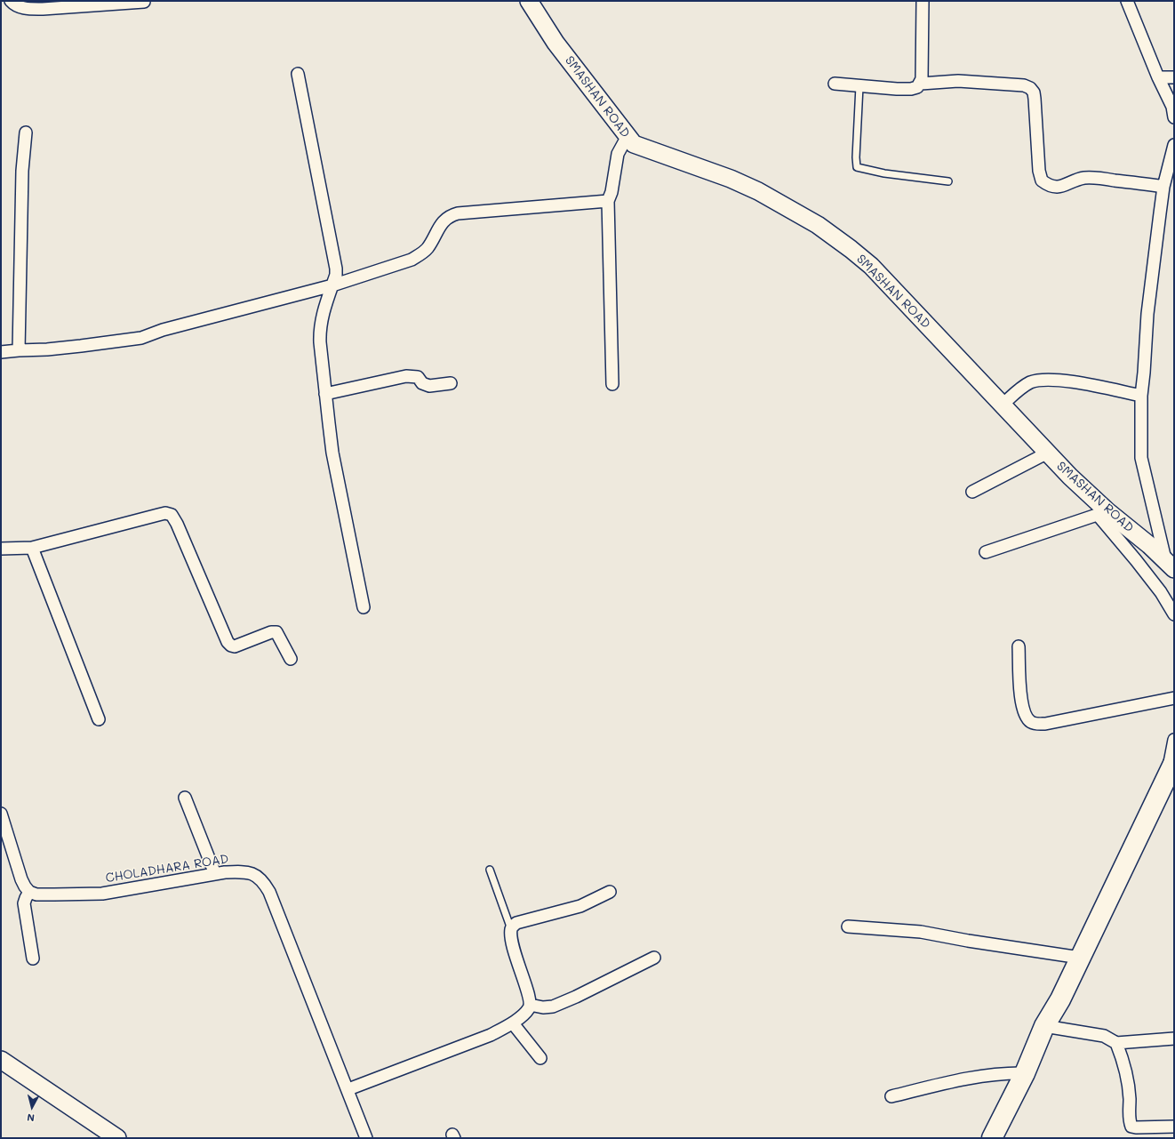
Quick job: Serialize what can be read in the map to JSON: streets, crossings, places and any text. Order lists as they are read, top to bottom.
{
  "streets": {
    "street": ["SMASHAN ROAD", "CHOLADHARA ROAD"]
  },
  "north": "bottom"
}
